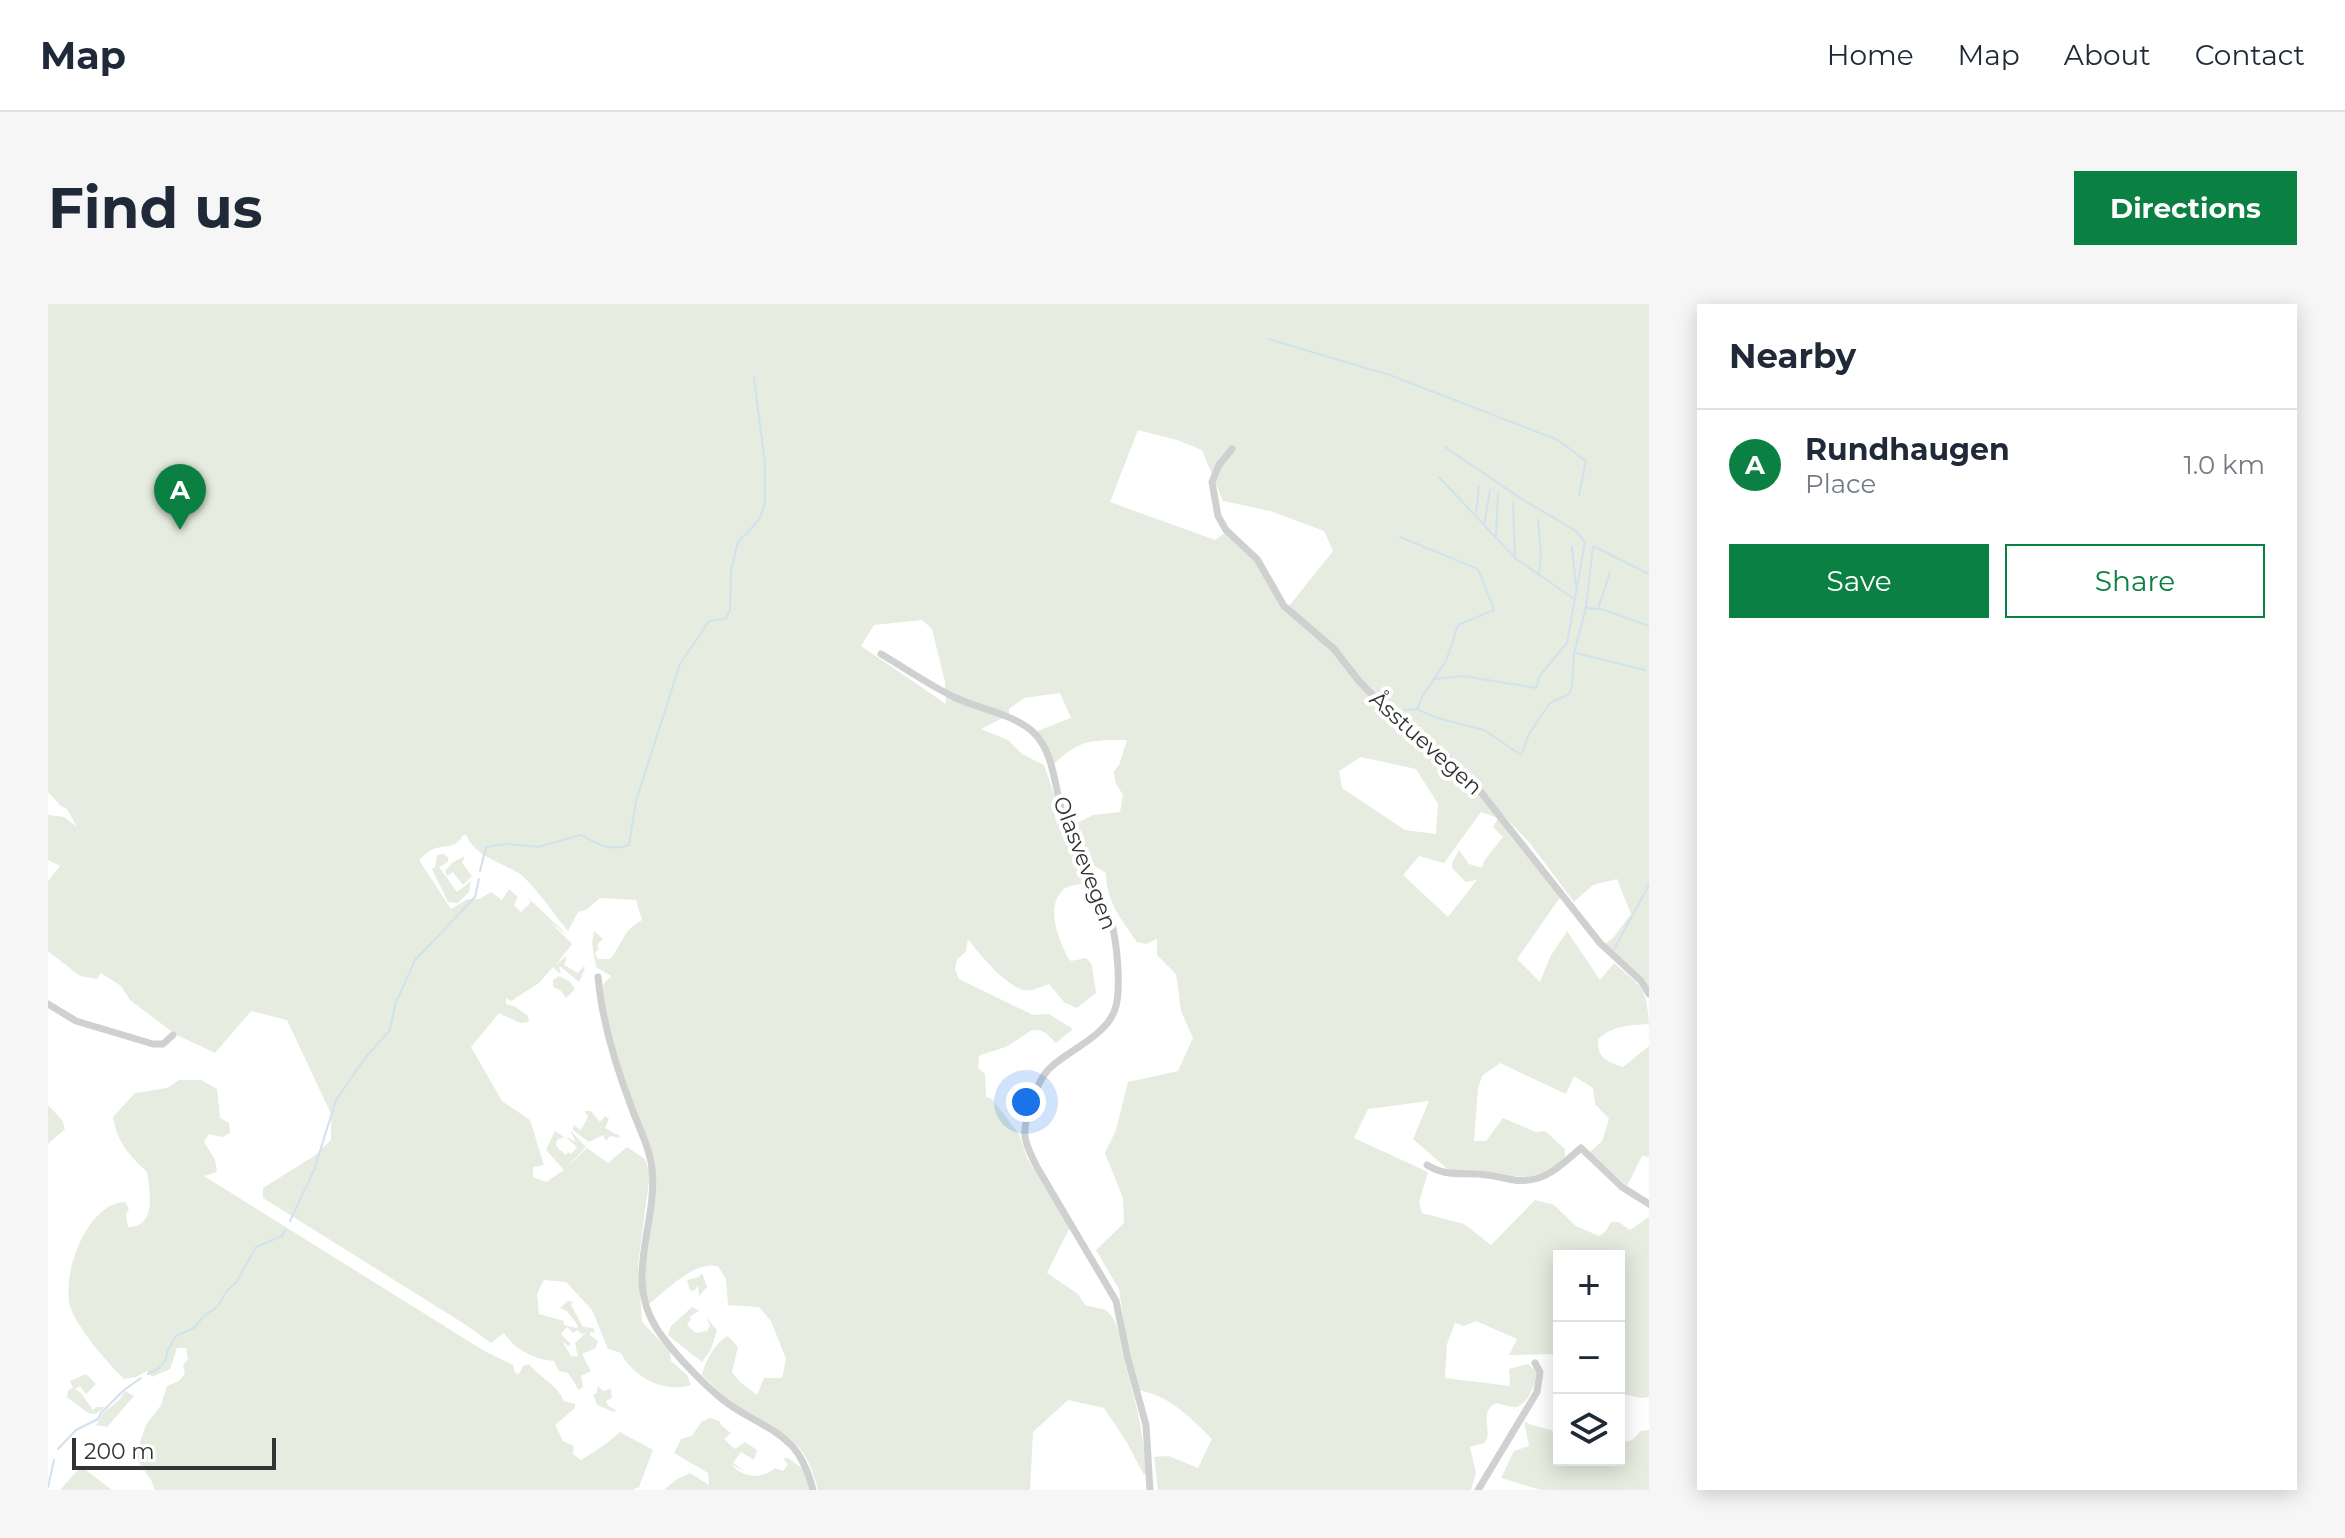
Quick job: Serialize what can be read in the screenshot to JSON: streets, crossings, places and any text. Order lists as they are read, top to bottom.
{
  "streets": {
    "street": ["Åsstuevegen", "Olasvevegen"]
  },
  "scale_bar": "200 m",
  "page": {
    "header": "Map",
    "nav": [
      "Home",
      "Map",
      "About",
      "Contact"
    ],
    "buttons": [
      "Directions",
      ["Save", "Share"]
    ],
    "title": "Find us",
    "heading": "Nearby",
    "list": [
      {
        "mark": "A",
        "name": "Rundhaugen",
        "note": "Place",
        "value": "1.0 km"
      }
    ],
    "pins": "A",
    "map_buttons": ["+", "−"],
    "scale": "200 m"
  }
}
